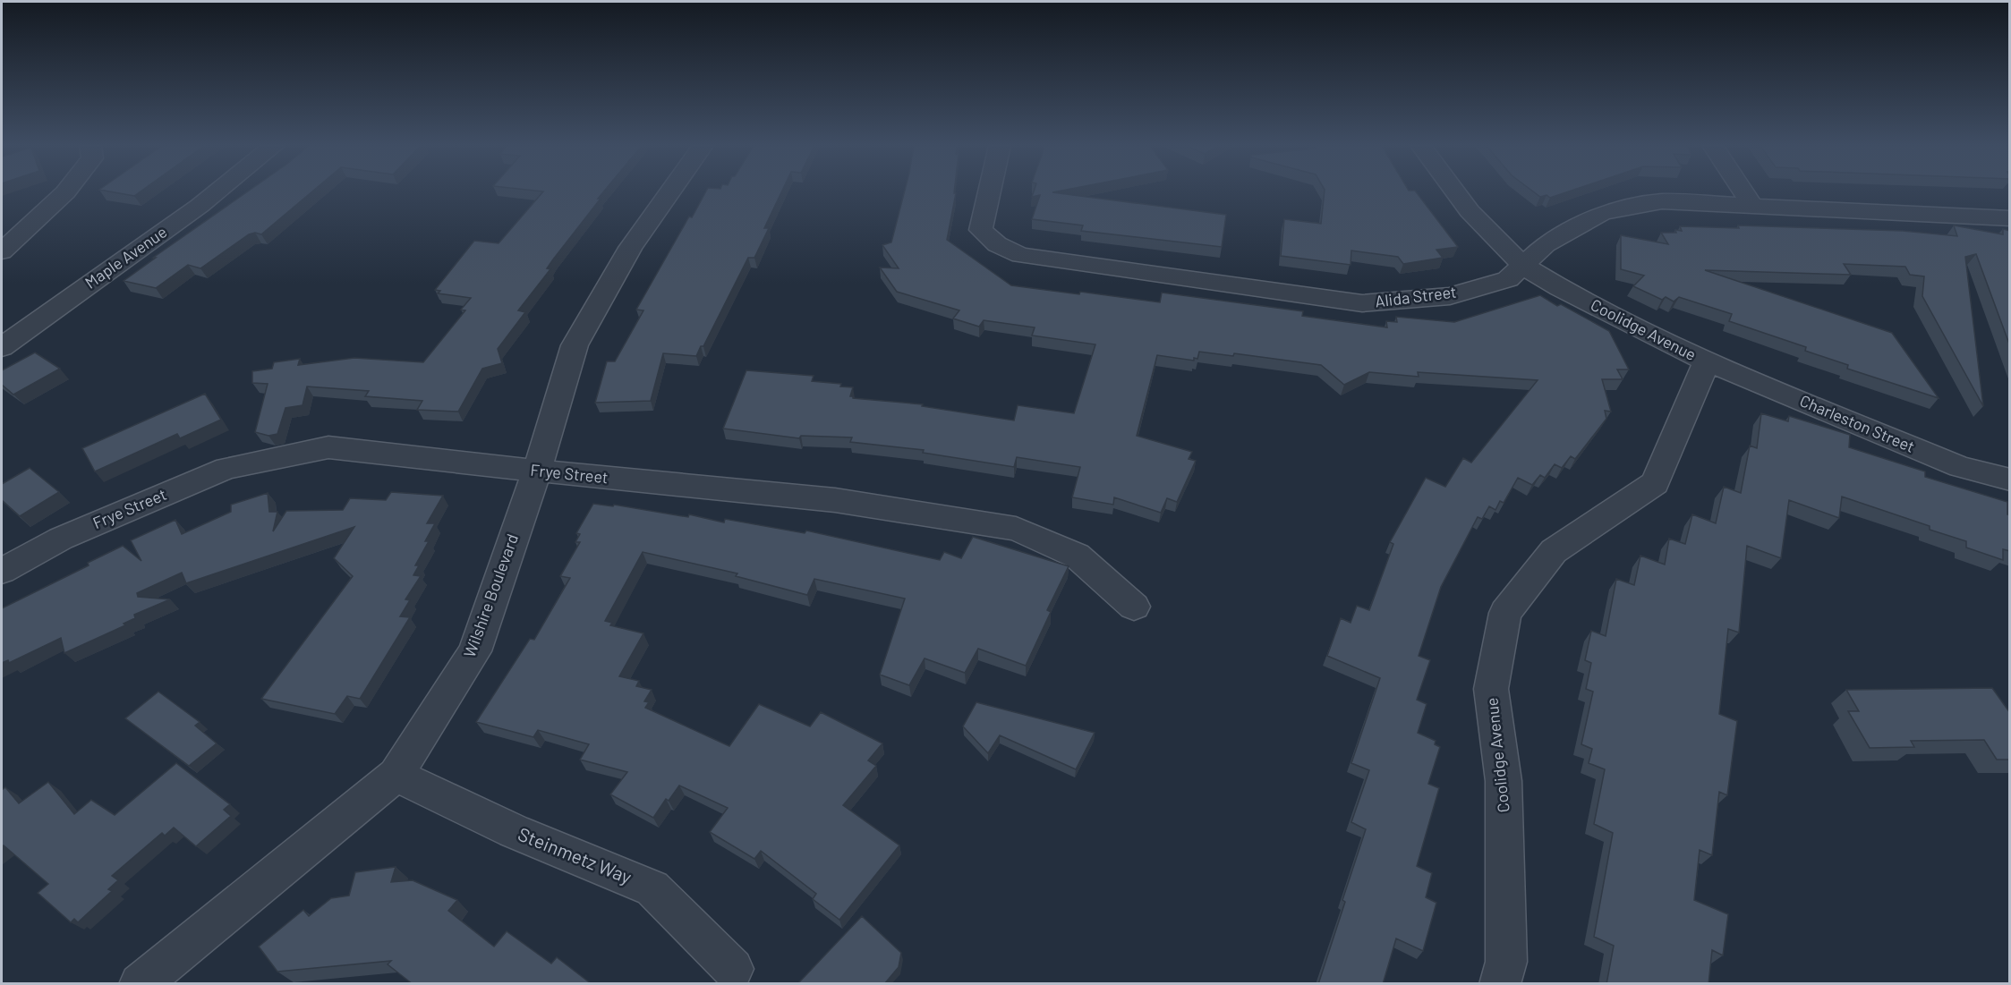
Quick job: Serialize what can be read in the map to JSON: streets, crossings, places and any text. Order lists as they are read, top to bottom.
{
  "streets": {
    "street": [
      "Maple Avenue",
      "Alida Street",
      "Coolidge Avenue",
      "Charleston Street",
      "Frye Street",
      "Wilshire Boulevard",
      "Steinmetz Way"
    ]
  },
  "crossings": [
    ["Alida Street", "Coolidge Avenue"],
    ["Coolidge Avenue", "Charleston Street"],
    ["Frye Street", "Wilshire Boulevard"],
    ["Wilshire Boulevard", "Steinmetz Way"]
  ]
}
